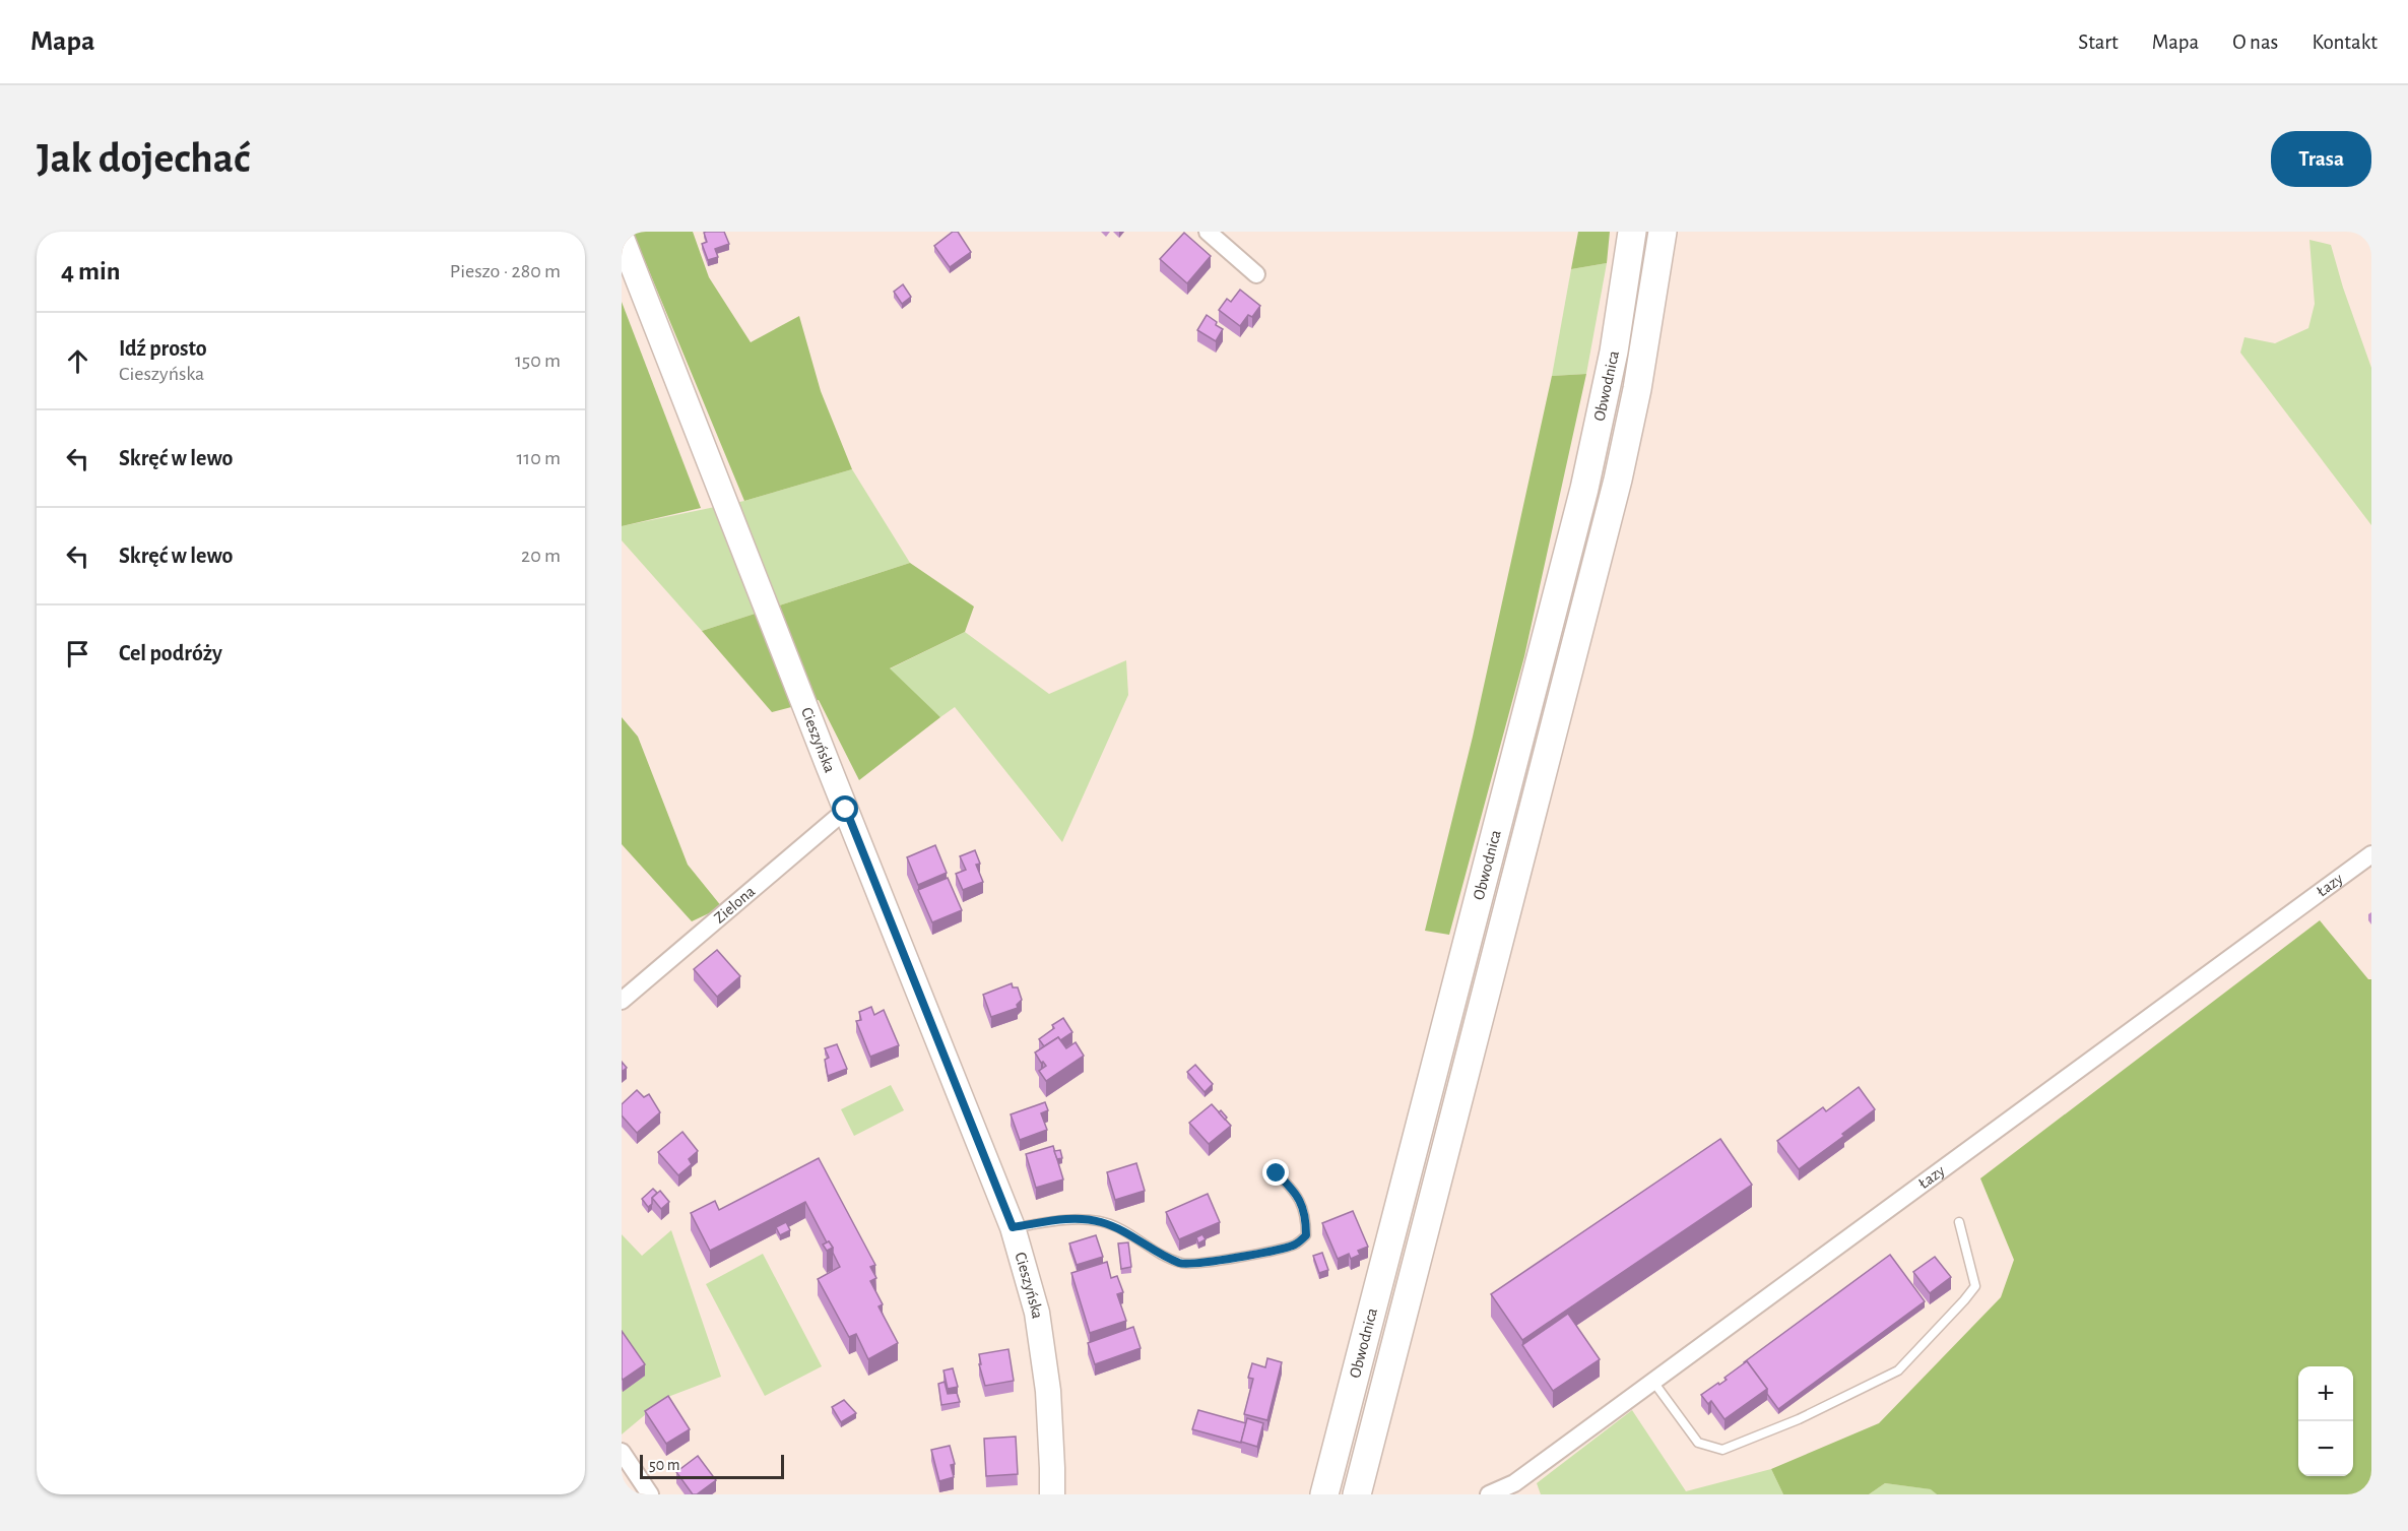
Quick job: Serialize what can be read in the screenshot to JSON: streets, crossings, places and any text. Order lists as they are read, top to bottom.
{
  "streets": {
    "main road": ["Obwodnica"],
    "street": ["Cieszyńska", "Łazy", "Zielona"]
  },
  "crossings": [
    ["Cieszyńska", "Zielona"]
  ],
  "scale_bar": "50 m",
  "page": {
    "header": "Mapa",
    "nav": [
      "Start",
      "Mapa",
      "O nas",
      "Kontakt"
    ],
    "buttons": "Trasa",
    "title": "Jak dojechać",
    "heading": ["4 min", "Pieszo · 280 m"],
    "list": [
      ["Idź prosto", "Cieszyńska", "150 m"],
      ["Skręć w lewo", "110 m"],
      ["Skręć w lewo", "20 m"],
      "Cel podróży"
    ],
    "map_buttons": ["+", "−"],
    "scale": "50 m"
  }
}
